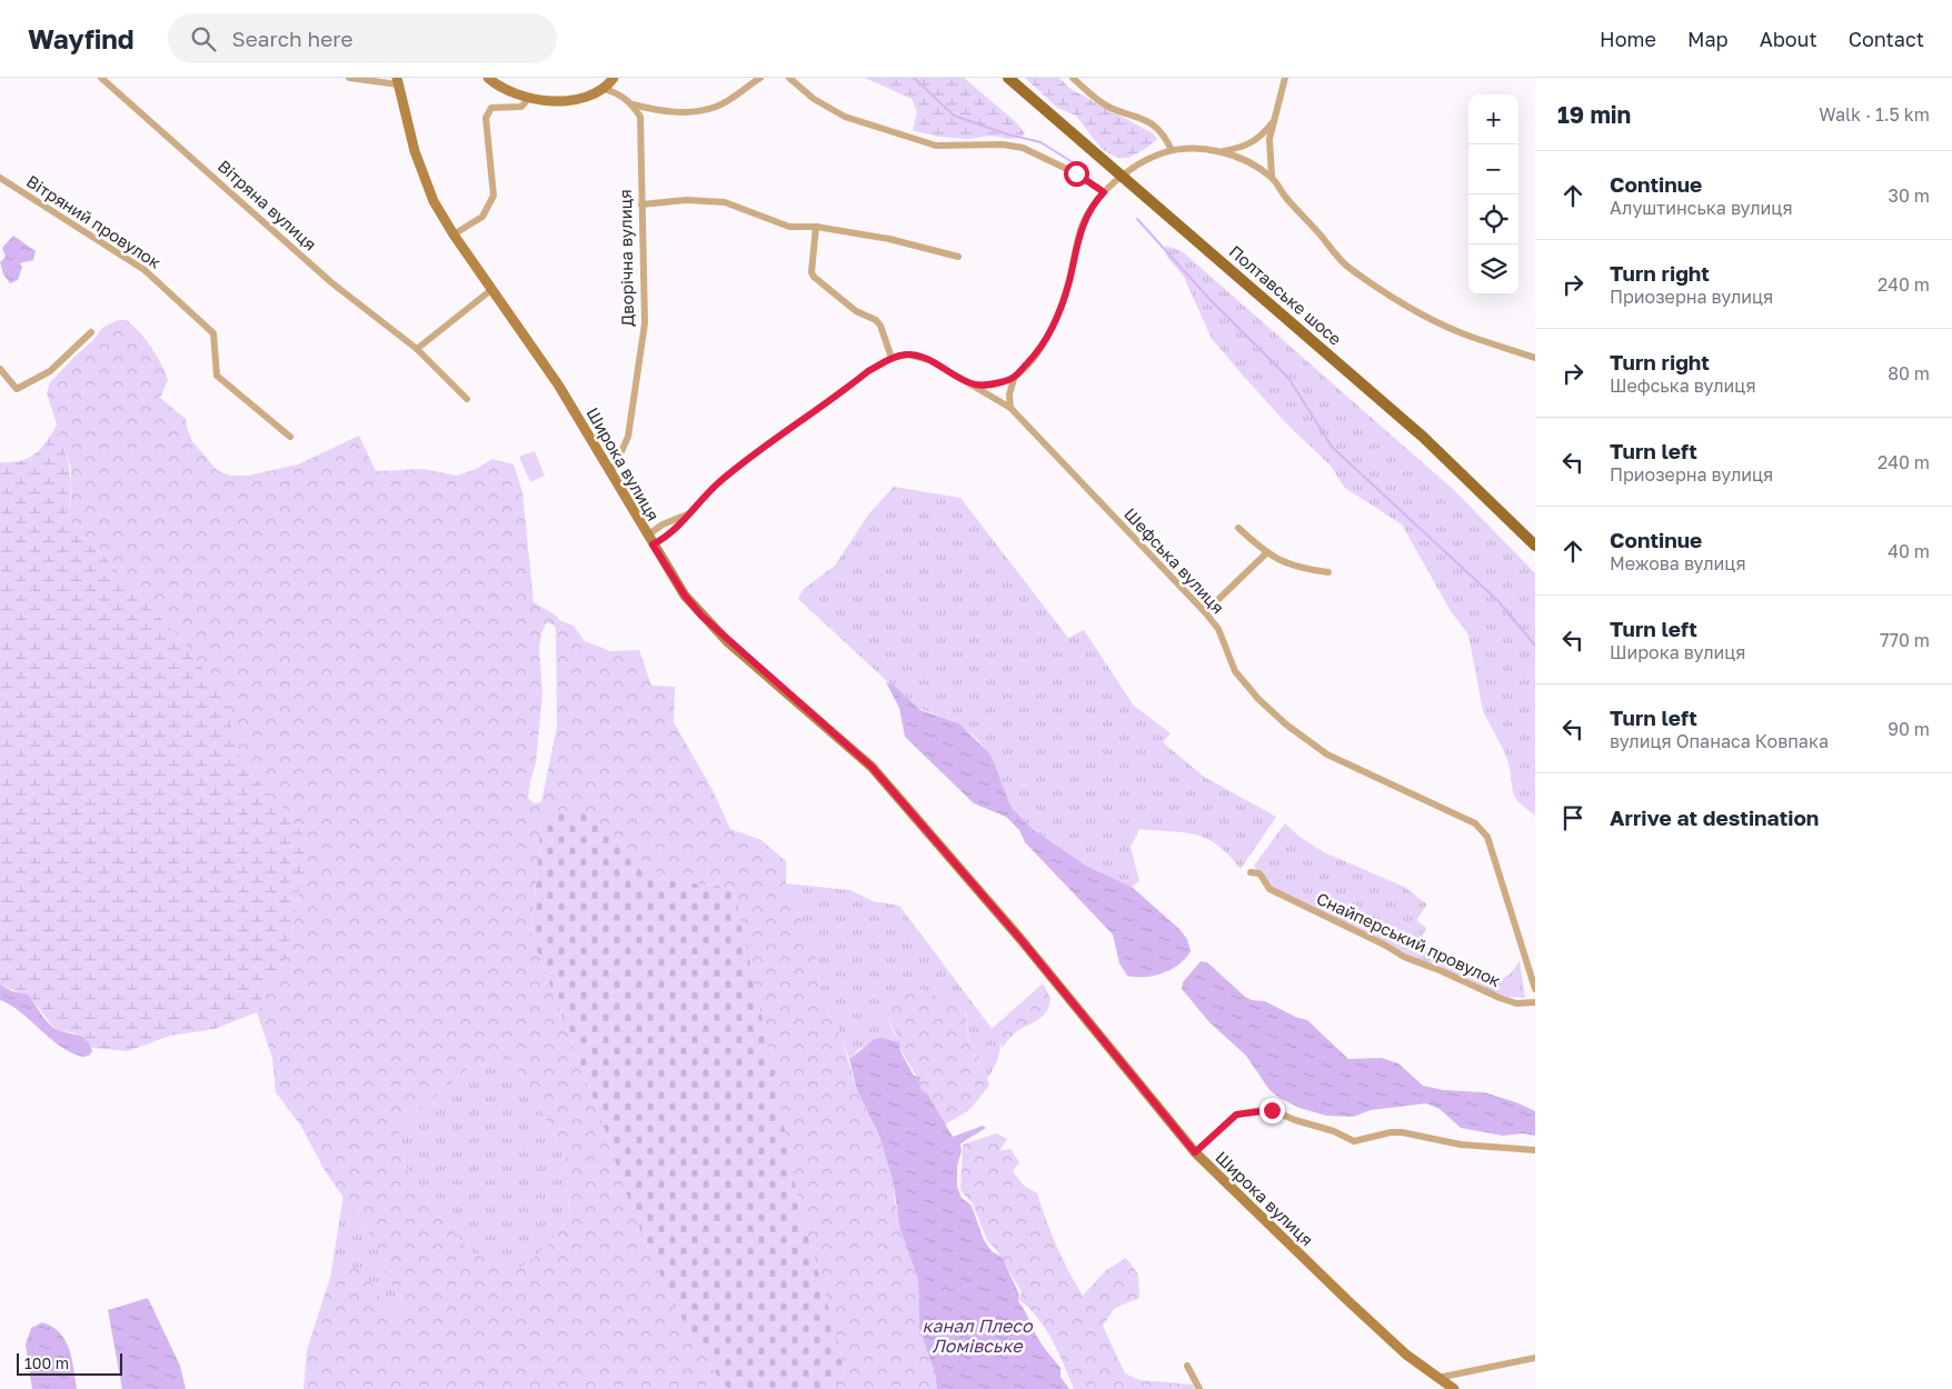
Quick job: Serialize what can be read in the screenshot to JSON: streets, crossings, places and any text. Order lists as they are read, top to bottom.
{
  "streets": {
    "main road": ["Полтавське шосе", "Широка вулиця"],
    "street": [
      "Вітряна вулиця",
      "Вітряний провулок",
      "Дворічна вулиця",
      "Шефська вулиця",
      "Снайперський провулок"
    ]
  },
  "crossings": [
    ["Дворічна вулиця", "Широка вулиця"]
  ],
  "water": ["канал Плесо Ломівське"],
  "scale_bar": "100 m",
  "page": {
    "header": "Wayfind",
    "search": "Search here",
    "nav": [
      "Home",
      "Map",
      "About",
      "Contact"
    ],
    "heading": ["19 min", "Walk · 1.5 km"],
    "map_buttons": ["+", "−"],
    "list": [
      ["Continue", "Алуштинська вулиця", "30 m"],
      ["Turn right", "Приозерна вулиця", "240 m"],
      ["Turn right", "Шефська вулиця", "80 m"],
      ["Turn left", "Приозерна вулиця", "240 m"],
      ["Continue", "Межова вулиця", "40 m"],
      ["Turn left", "Широка вулиця", "770 m"],
      ["Turn left", "вулиця Опанаса Ковпака", "90 m"],
      "Arrive at destination"
    ],
    "scale": "100 m"
  }
}
